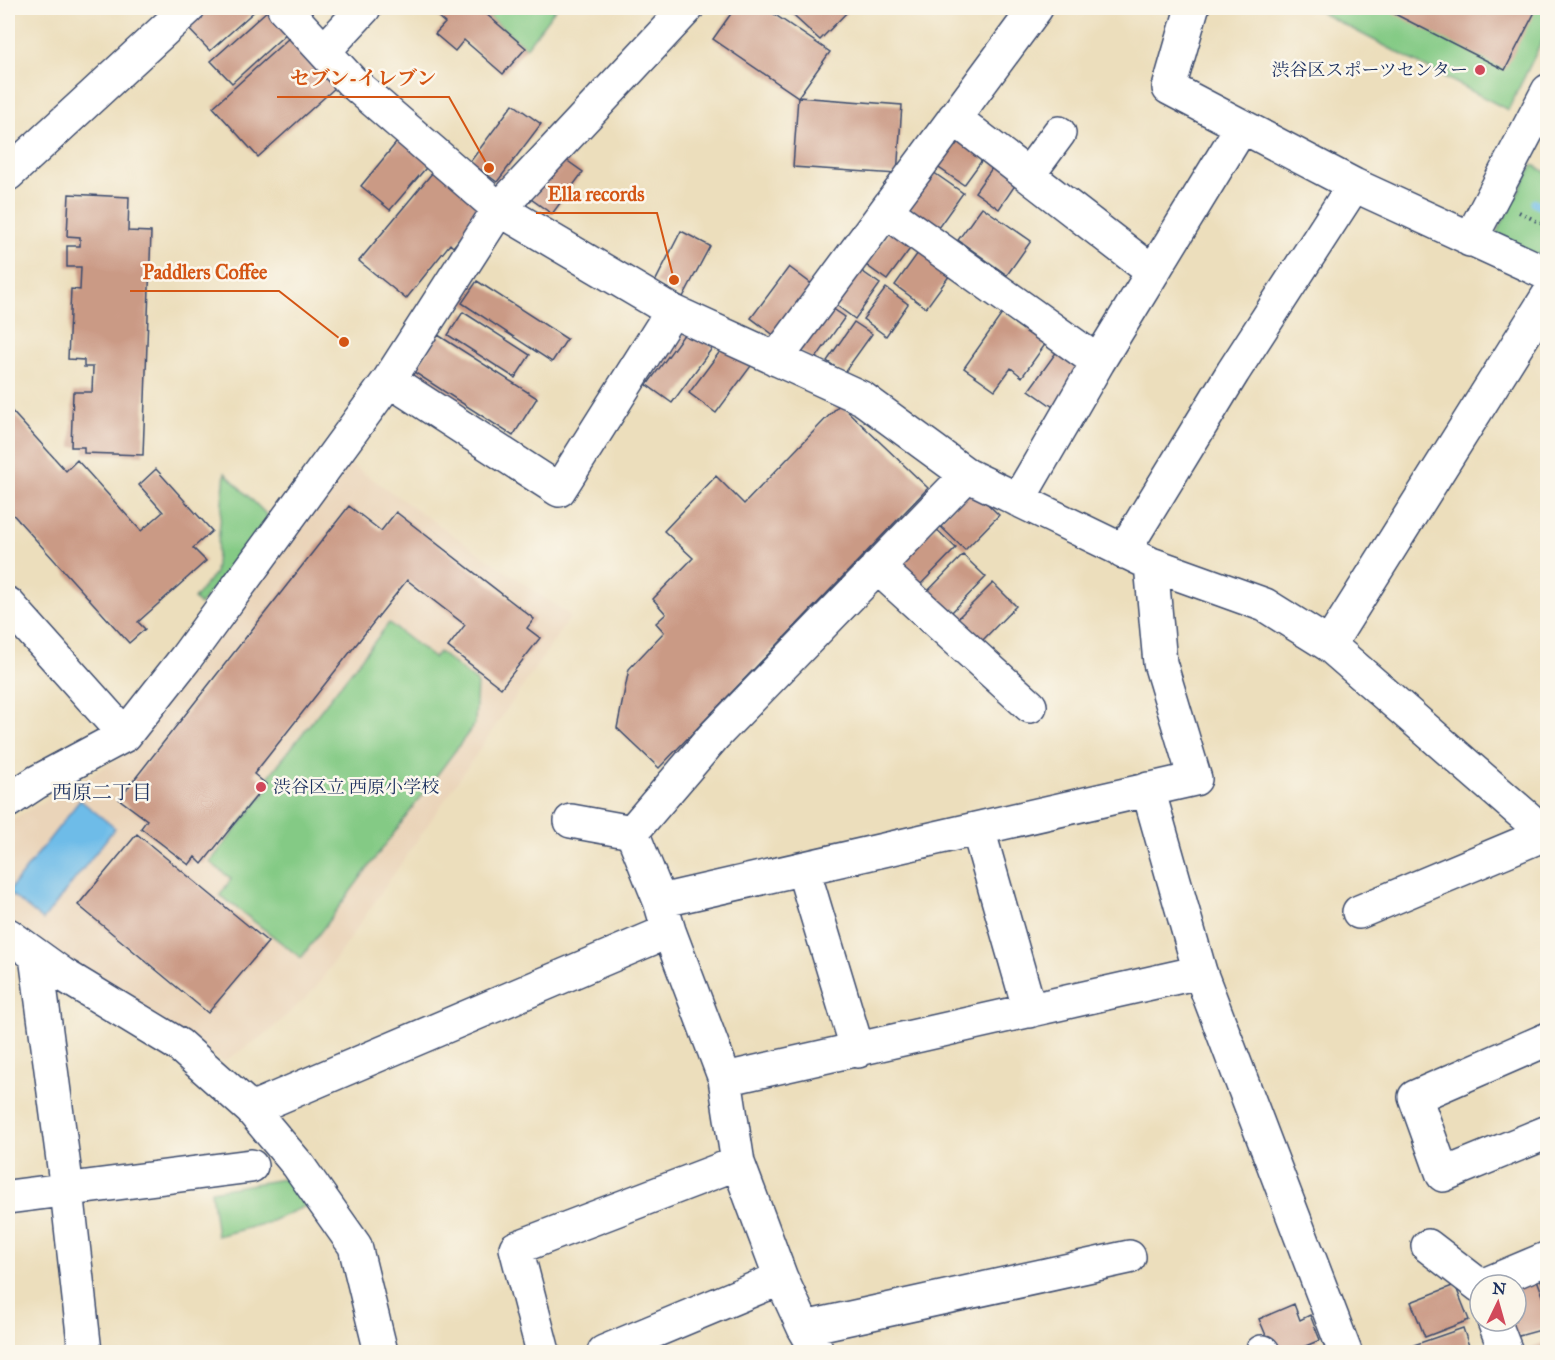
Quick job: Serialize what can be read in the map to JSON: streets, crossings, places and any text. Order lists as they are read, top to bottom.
{
  "districts": ["西原二丁目"],
  "places": [
    "渋谷区スポーツセンター",
    "セブン-イレブン",
    "Ella records",
    "Paddlers Coffee",
    "渋谷区立 西原小学校"
  ],
  "north": "top"
}
